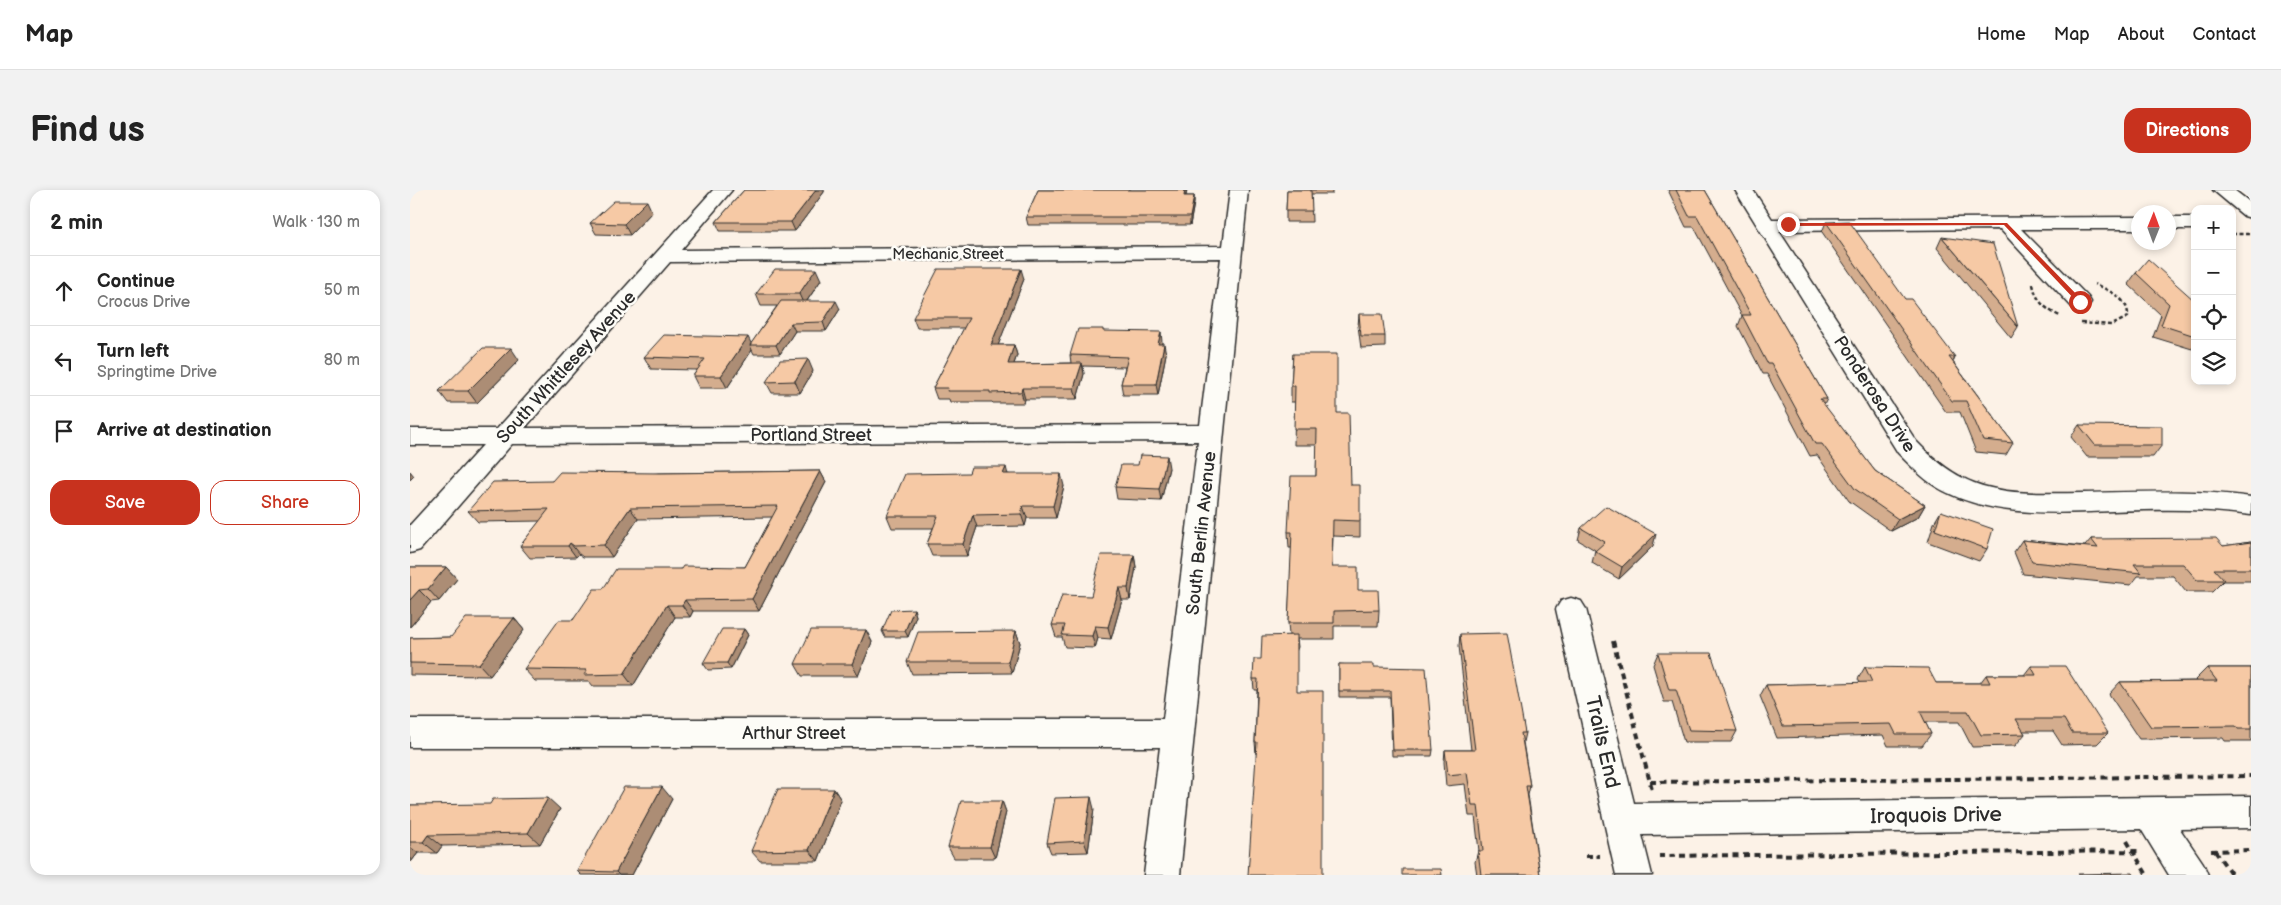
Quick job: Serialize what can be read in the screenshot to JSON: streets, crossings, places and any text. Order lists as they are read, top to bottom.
{
  "streets": {
    "street": [
      "Mechanic Street",
      "South Whittlesey Avenue",
      "Ponderosa Drive",
      "Portland Street",
      "South Berlin Avenue",
      "Arthur Street",
      "Trails End",
      "Iroquois Drive"
    ]
  },
  "crossings": [
    ["Mechanic Street", "South Whittlesey Avenue"],
    ["Mechanic Street", "South Berlin Avenue"],
    ["South Whittlesey Avenue", "Portland Street"],
    ["Portland Street", "South Berlin Avenue"],
    ["South Berlin Avenue", "Arthur Street"],
    ["Trails End", "Iroquois Drive"]
  ],
  "north": "top",
  "page": {
    "header": "Map",
    "nav": [
      "Home",
      "Map",
      "About",
      "Contact"
    ],
    "buttons": [
      "Directions",
      ["Save", "Share"]
    ],
    "title": "Find us",
    "heading": ["2 min", "Walk · 130 m"],
    "map_buttons": ["+", "−"],
    "list": [
      ["Continue", "Crocus Drive", "50 m"],
      ["Turn left", "Springtime Drive", "80 m"],
      "Arrive at destination"
    ]
  }
}
